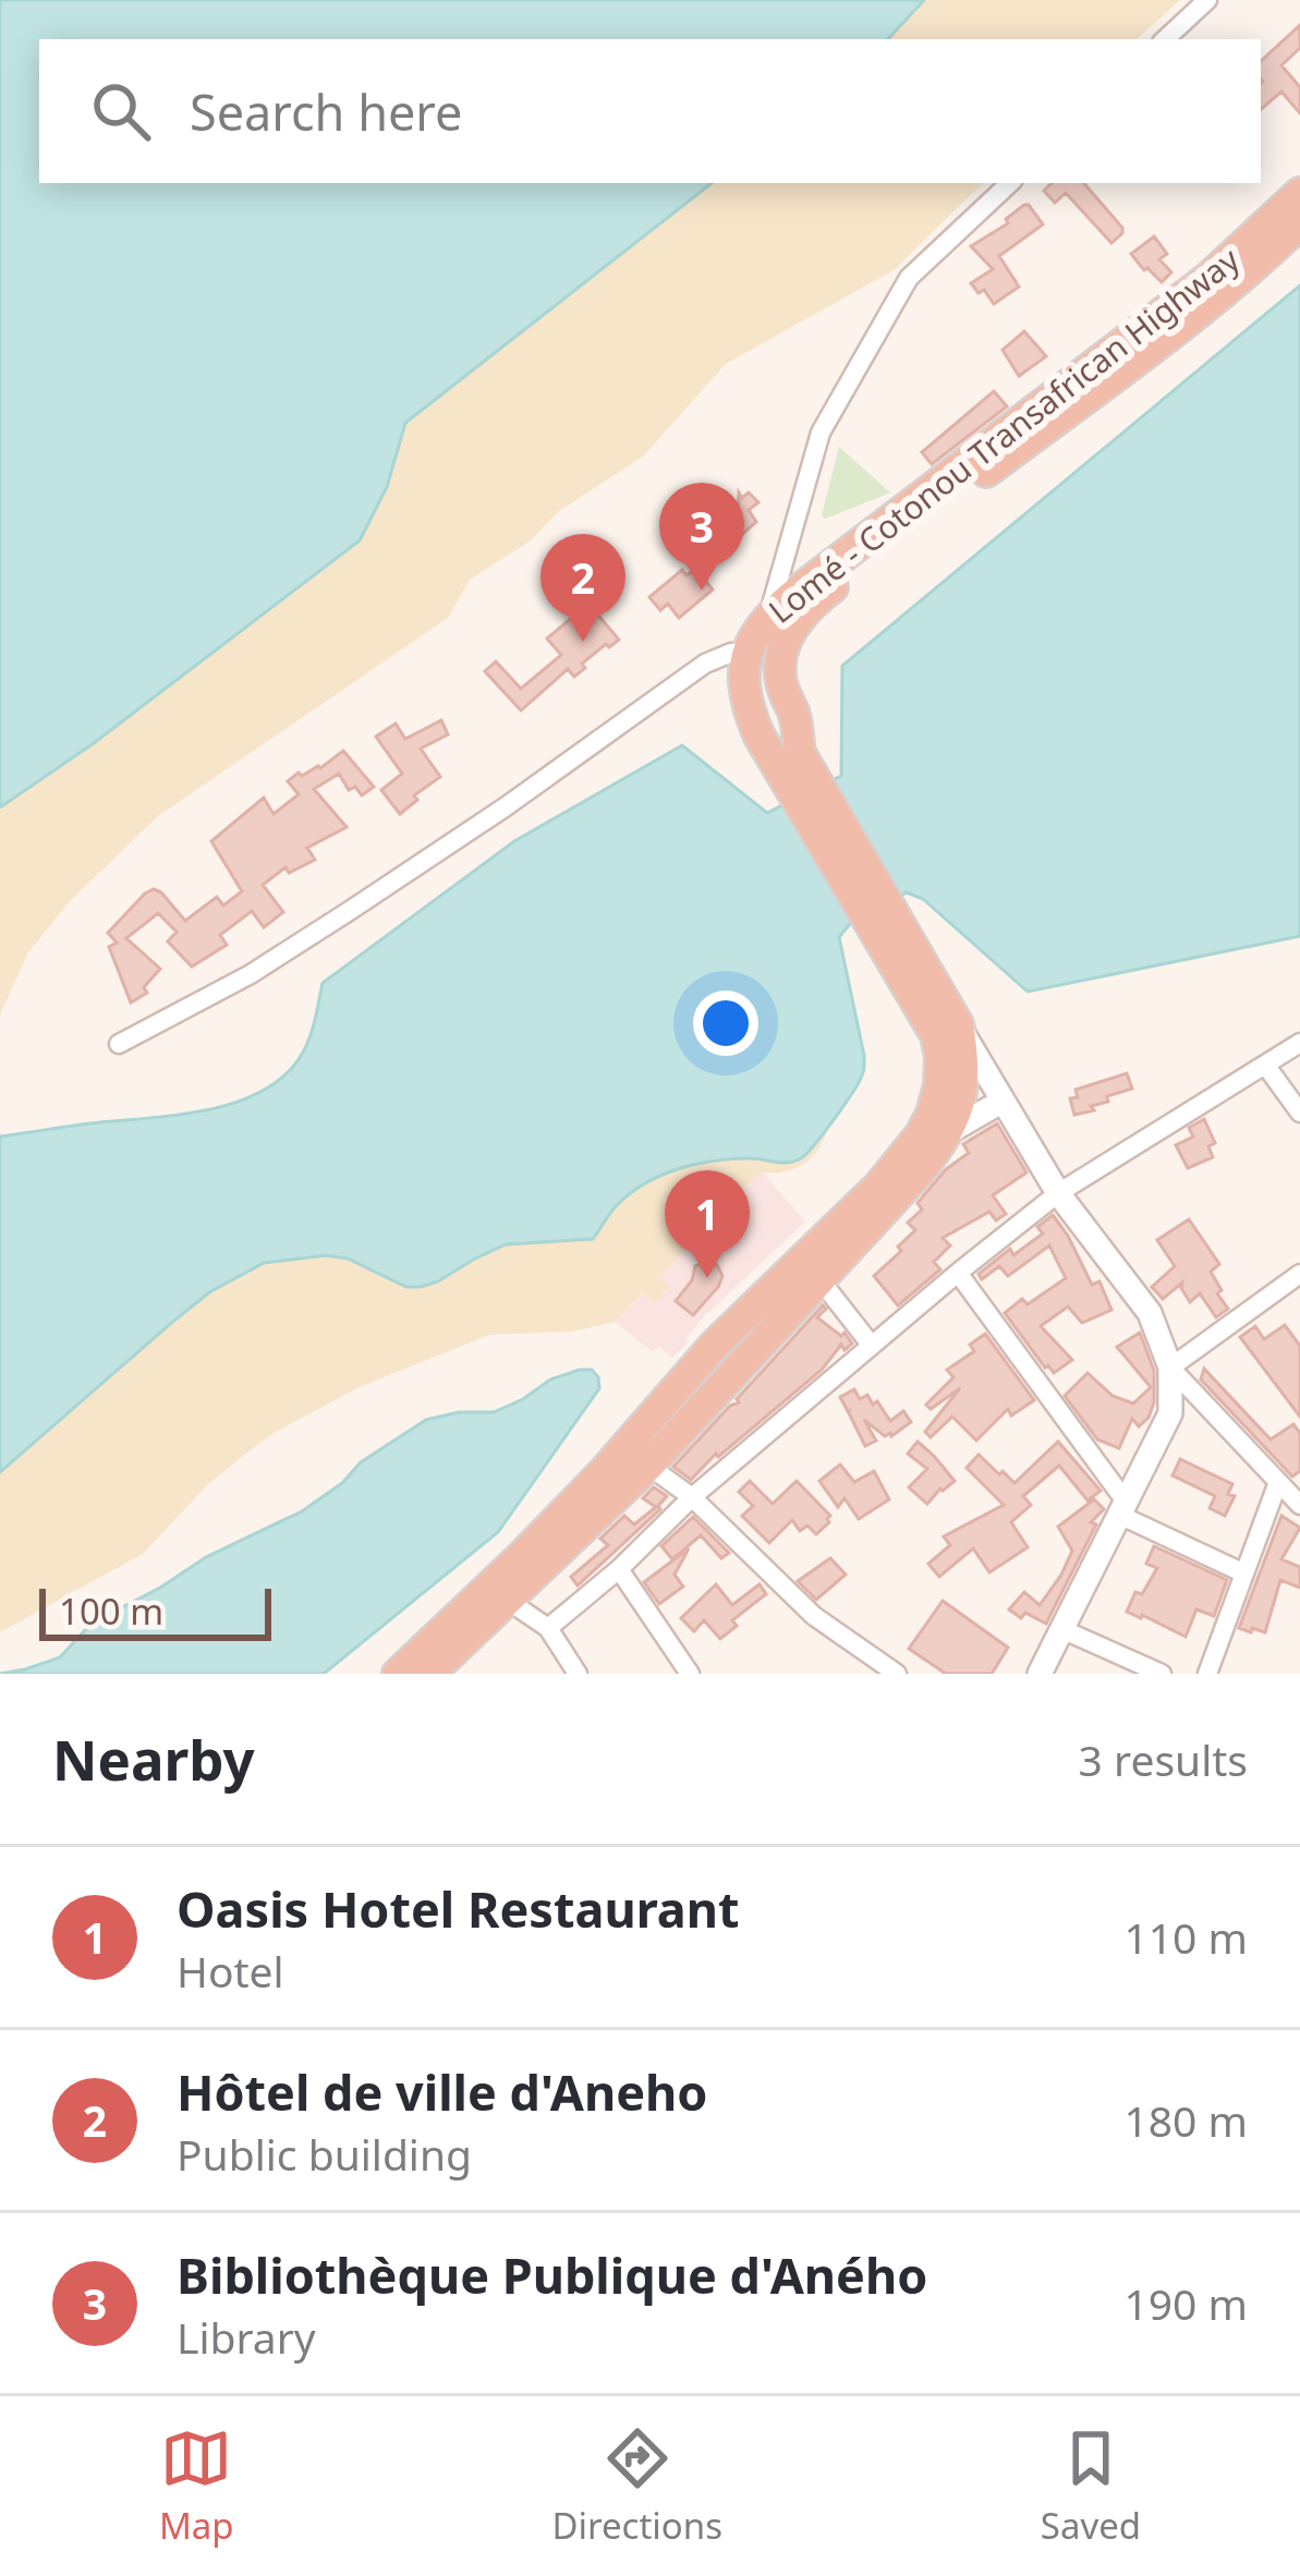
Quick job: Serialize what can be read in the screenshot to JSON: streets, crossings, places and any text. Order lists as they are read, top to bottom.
{
  "streets": {
    "highway": ["Lomé - Cotonou Transafrican Highway"]
  },
  "scale_bar": "100 m",
  "page": {
    "search": "Search here",
    "pins": ["3", "2", "1"],
    "scale": "100 m",
    "heading": ["Nearby", "3 results"],
    "list": [
      {
        "mark": "1",
        "name": "Oasis Hotel Restaurant",
        "note": "Hotel",
        "value": "110 m"
      },
      {
        "mark": "2",
        "name": "Hôtel de ville d'Aneho",
        "note": "Public building",
        "value": "180 m"
      },
      {
        "mark": "3",
        "name": "Bibliothèque Publique d'Aného",
        "note": "Library",
        "value": "190 m"
      }
    ],
    "nav": ["Map", "Directions", "Saved"]
  }
}
